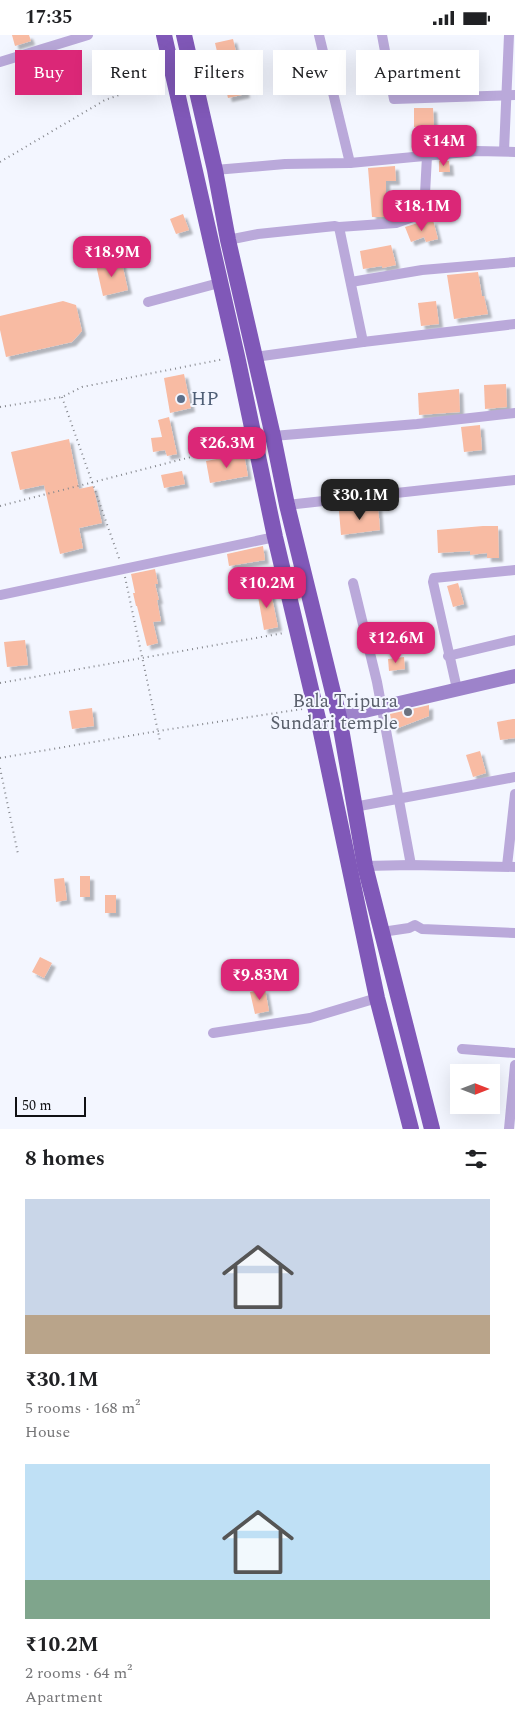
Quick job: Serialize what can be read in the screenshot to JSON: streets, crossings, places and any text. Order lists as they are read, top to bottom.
{
  "places": ["HP", "Bala Tripura Sundari temple"],
  "scale_bar": "50 m",
  "north": "right",
  "page": {
    "status": "17:35",
    "chip": [
      "Buy",
      "Rent",
      "Filters",
      "New",
      "Apartment"
    ],
    "price": [
      "₹14M",
      "₹18.1M",
      "₹18.9M",
      "₹26.3M",
      "₹30.1M",
      "₹10.2M",
      "₹12.6M",
      "₹9.83M"
    ],
    "scale": "50 m",
    "heading": "8 homes",
    "list": [
      {
        "name": "₹30.1M",
        "note": "5 rooms · 168 m² · House"
      },
      {
        "name": "₹10.2M",
        "note": "2 rooms · 64 m² · Apartment"
      }
    ]
  }
}
